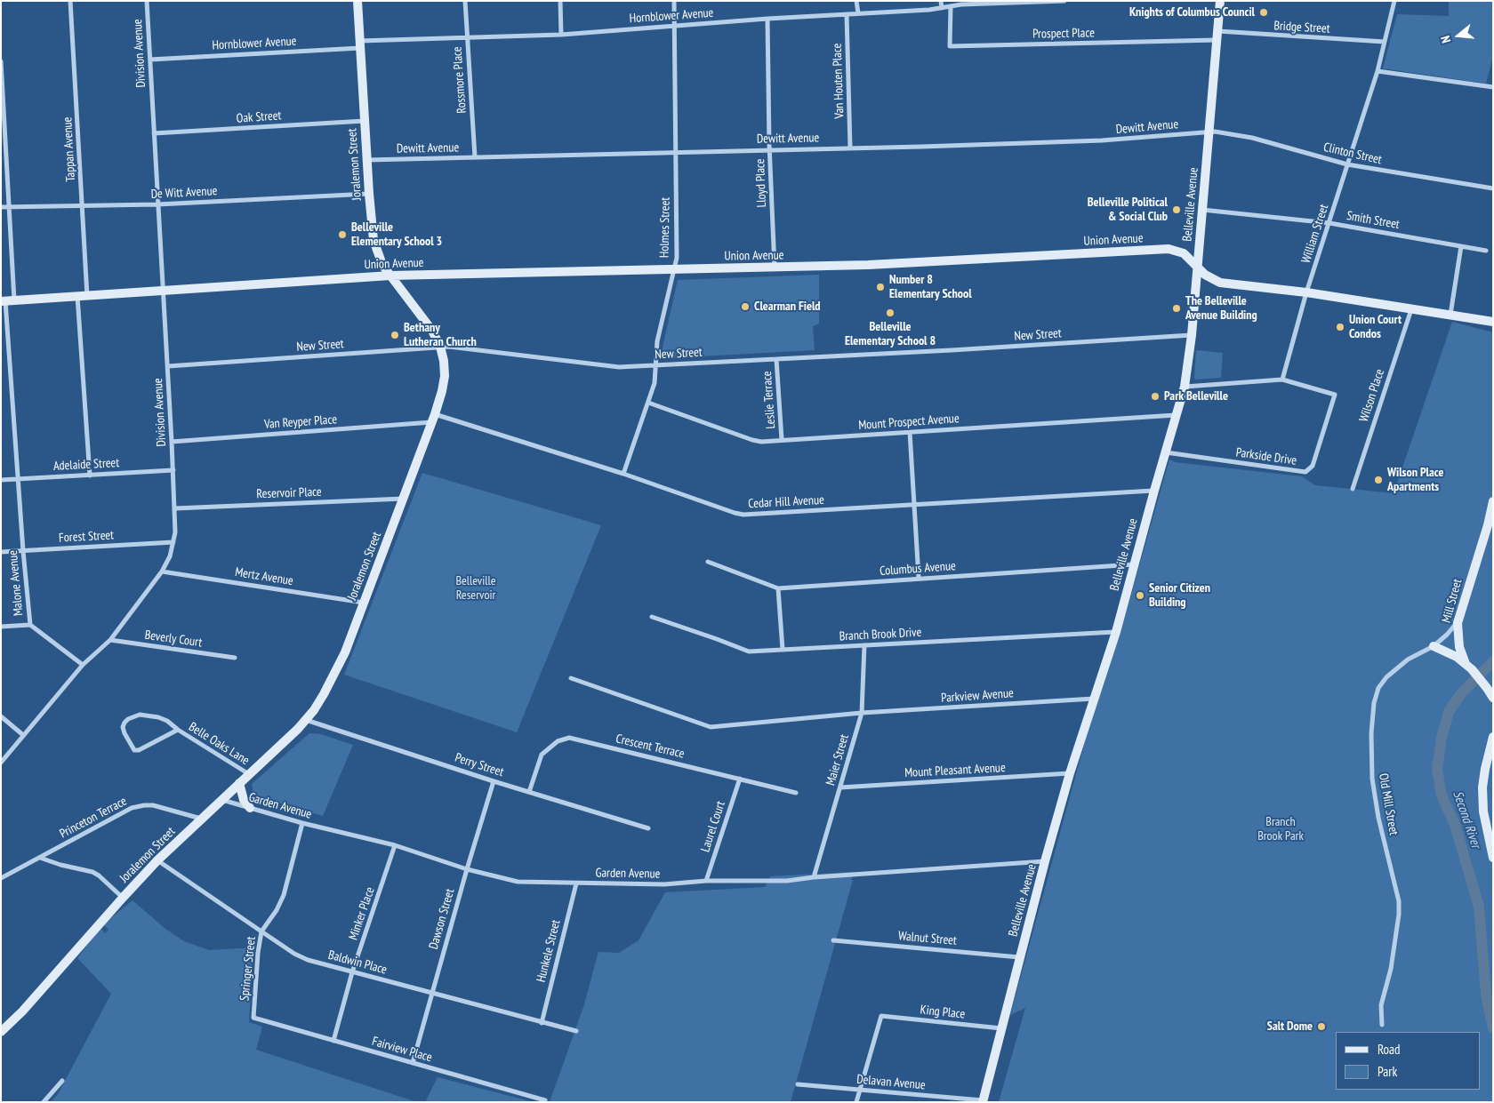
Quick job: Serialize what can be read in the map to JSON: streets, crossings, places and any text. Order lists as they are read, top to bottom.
{
  "streets": {
    "street": [
      "Hornblower Avenue",
      "Bridge Street",
      "Prospect Place",
      "Division Avenue",
      "Rossmore Place",
      "Van Houten Place",
      "Oak Street",
      "Dewitt Avenue",
      "Tappan Avenue",
      "Clinton Street",
      "Joralemon Street",
      "Lloyd Place",
      "De Witt Avenue",
      "Belleville Avenue",
      "Smith Street",
      "Holmes Street",
      "William Street",
      "Union Avenue",
      "New Street",
      "Wilson Place",
      "Leslie Terrace",
      "Van Reyper Place",
      "Mount Prospect Avenue",
      "Parkside Drive",
      "Adelaide Street",
      "Reservoir Place",
      "Cedar Hill Avenue",
      "Forest Street",
      "Columbus Avenue",
      "Mertz Avenue",
      "Malone Avenue",
      "Mill Street",
      "Branch Brook Drive",
      "Beverly Court",
      "Parkview Avenue",
      "Belle Oaks Lane",
      "Crescent Terrace",
      "Maier Street",
      "Perry Street",
      "Mount Pleasant Avenue",
      "Old Mill Street",
      "Garden Avenue",
      "Princeton Terrace",
      "Laurel Court",
      "Minker Place",
      "Dawson Street",
      "Walnut Street",
      "Hunkele Street",
      "Baldwin Place",
      "Springer Street",
      "King Place",
      "Fairview Place",
      "Delavan Avenue"
    ]
  },
  "crossings": [
    ["Hornblower Avenue", "Prospect Place"],
    ["Hornblower Avenue", "Division Avenue"],
    ["Hornblower Avenue", "Rossmore Place"],
    ["Hornblower Avenue", "Van Houten Place"],
    ["Hornblower Avenue", "Joralemon Street"],
    ["Hornblower Avenue", "Lloyd Place"],
    ["Hornblower Avenue", "Holmes Street"],
    ["Bridge Street", "Prospect Place"],
    ["Bridge Street", "Belleville Avenue"],
    ["Bridge Street", "William Street"],
    ["Prospect Place", "Belleville Avenue"],
    ["Division Avenue", "Oak Street"],
    ["Division Avenue", "De Witt Avenue"],
    ["Division Avenue", "Union Avenue"],
    ["Division Avenue", "New Street"],
    ["Division Avenue", "Van Reyper Place"],
    ["Division Avenue", "Adelaide Street"],
    ["Division Avenue", "Reservoir Place"],
    ["Division Avenue", "Forest Street"],
    ["Division Avenue", "Mertz Avenue"],
    ["Division Avenue", "Beverly Court"],
    ["Rossmore Place", "Dewitt Avenue"],
    ["Van Houten Place", "Dewitt Avenue"],
    ["Oak Street", "Joralemon Street"],
    ["Dewitt Avenue", "Clinton Street"],
    ["Dewitt Avenue", "Joralemon Street"],
    ["Dewitt Avenue", "Lloyd Place"],
    ["Dewitt Avenue", "Belleville Avenue"],
    ["Dewitt Avenue", "Holmes Street"],
    ["Tappan Avenue", "De Witt Avenue"],
    ["Tappan Avenue", "Union Avenue"],
    ["Clinton Street", "Belleville Avenue"],
    ["Clinton Street", "William Street"],
    ["Joralemon Street", "De Witt Avenue"],
    ["Joralemon Street", "Union Avenue"],
    ["Joralemon Street", "New Street"],
    ["Joralemon Street", "Van Reyper Place"],
    ["Joralemon Street", "Reservoir Place"],
    ["Joralemon Street", "Cedar Hill Avenue"],
    ["Joralemon Street", "Mertz Avenue"],
    ["Joralemon Street", "Belle Oaks Lane"],
    ["Joralemon Street", "Perry Street"],
    ["Joralemon Street", "Garden Avenue"],
    ["Joralemon Street", "Princeton Terrace"],
    ["Joralemon Street", "Baldwin Place"],
    ["Lloyd Place", "Union Avenue"],
    ["De Witt Avenue", "Malone Avenue"],
    ["Belleville Avenue", "Smith Street"],
    ["Belleville Avenue", "Union Avenue"],
    ["Belleville Avenue", "New Street"],
    ["Belleville Avenue", "Mount Prospect Avenue"],
    ["Belleville Avenue", "Parkside Drive"],
    ["Belleville Avenue", "Cedar Hill Avenue"],
    ["Belleville Avenue", "Columbus Avenue"],
    ["Belleville Avenue", "Branch Brook Drive"],
    ["Belleville Avenue", "Parkview Avenue"],
    ["Belleville Avenue", "Mount Pleasant Avenue"],
    ["Belleville Avenue", "Garden Avenue"],
    ["Belleville Avenue", "Walnut Street"],
    ["Belleville Avenue", "King Place"],
    ["Belleville Avenue", "Delavan Avenue"],
    ["Smith Street", "William Street"],
    ["Holmes Street", "Union Avenue"],
    ["Holmes Street", "New Street"],
    ["Holmes Street", "Mount Prospect Avenue"],
    ["Holmes Street", "Cedar Hill Avenue"],
    ["William Street", "Union Avenue"],
    ["William Street", "Parkside Drive"],
    ["Union Avenue", "Wilson Place"],
    ["Union Avenue", "Malone Avenue"],
    ["New Street", "Leslie Terrace"],
    ["Leslie Terrace", "Mount Prospect Avenue"],
    ["Van Reyper Place", "Cedar Hill Avenue"],
    ["Adelaide Street", "Malone Avenue"],
    ["Forest Street", "Malone Avenue"],
    ["Mill Street", "Old Mill Street"],
    ["Branch Brook Drive", "Maier Street"],
    ["Parkview Avenue", "Maier Street"],
    ["Crescent Terrace", "Perry Street"],
    ["Crescent Terrace", "Laurel Court"],
    ["Maier Street", "Mount Pleasant Avenue"],
    ["Maier Street", "Garden Avenue"],
    ["Perry Street", "Dawson Street"],
    ["Garden Avenue", "Laurel Court"],
    ["Garden Avenue", "Minker Place"],
    ["Garden Avenue", "Dawson Street"],
    ["Garden Avenue", "Hunkele Street"],
    ["Garden Avenue", "Springer Street"],
    ["Minker Place", "Baldwin Place"],
    ["Minker Place", "Fairview Place"],
    ["Dawson Street", "Baldwin Place"],
    ["Dawson Street", "Fairview Place"],
    ["Hunkele Street", "Baldwin Place"],
    ["Baldwin Place", "Springer Street"],
    ["Springer Street", "Fairview Place"],
    ["King Place", "Delavan Avenue"]
  ],
  "water": ["Second River"],
  "parks": ["Belleville Reservoir", "Branch Brook Park"],
  "places": [
    "Knights of Columbus Council",
    "Belleville Political & Social Club",
    "Belleville Elementary School 3",
    "Number 8 Elementary School",
    "Clearman Field",
    "The Belleville Avenue Building",
    "Belleville Elementary School 8",
    "Union Court Condos",
    "Bethany Lutheran Church",
    "Park Belleville",
    "Wilson Place Apartments",
    "Senior Citizen Building",
    "Salt Dome"
  ],
  "legend": ["Road", "Park"],
  "north": "left"
}
